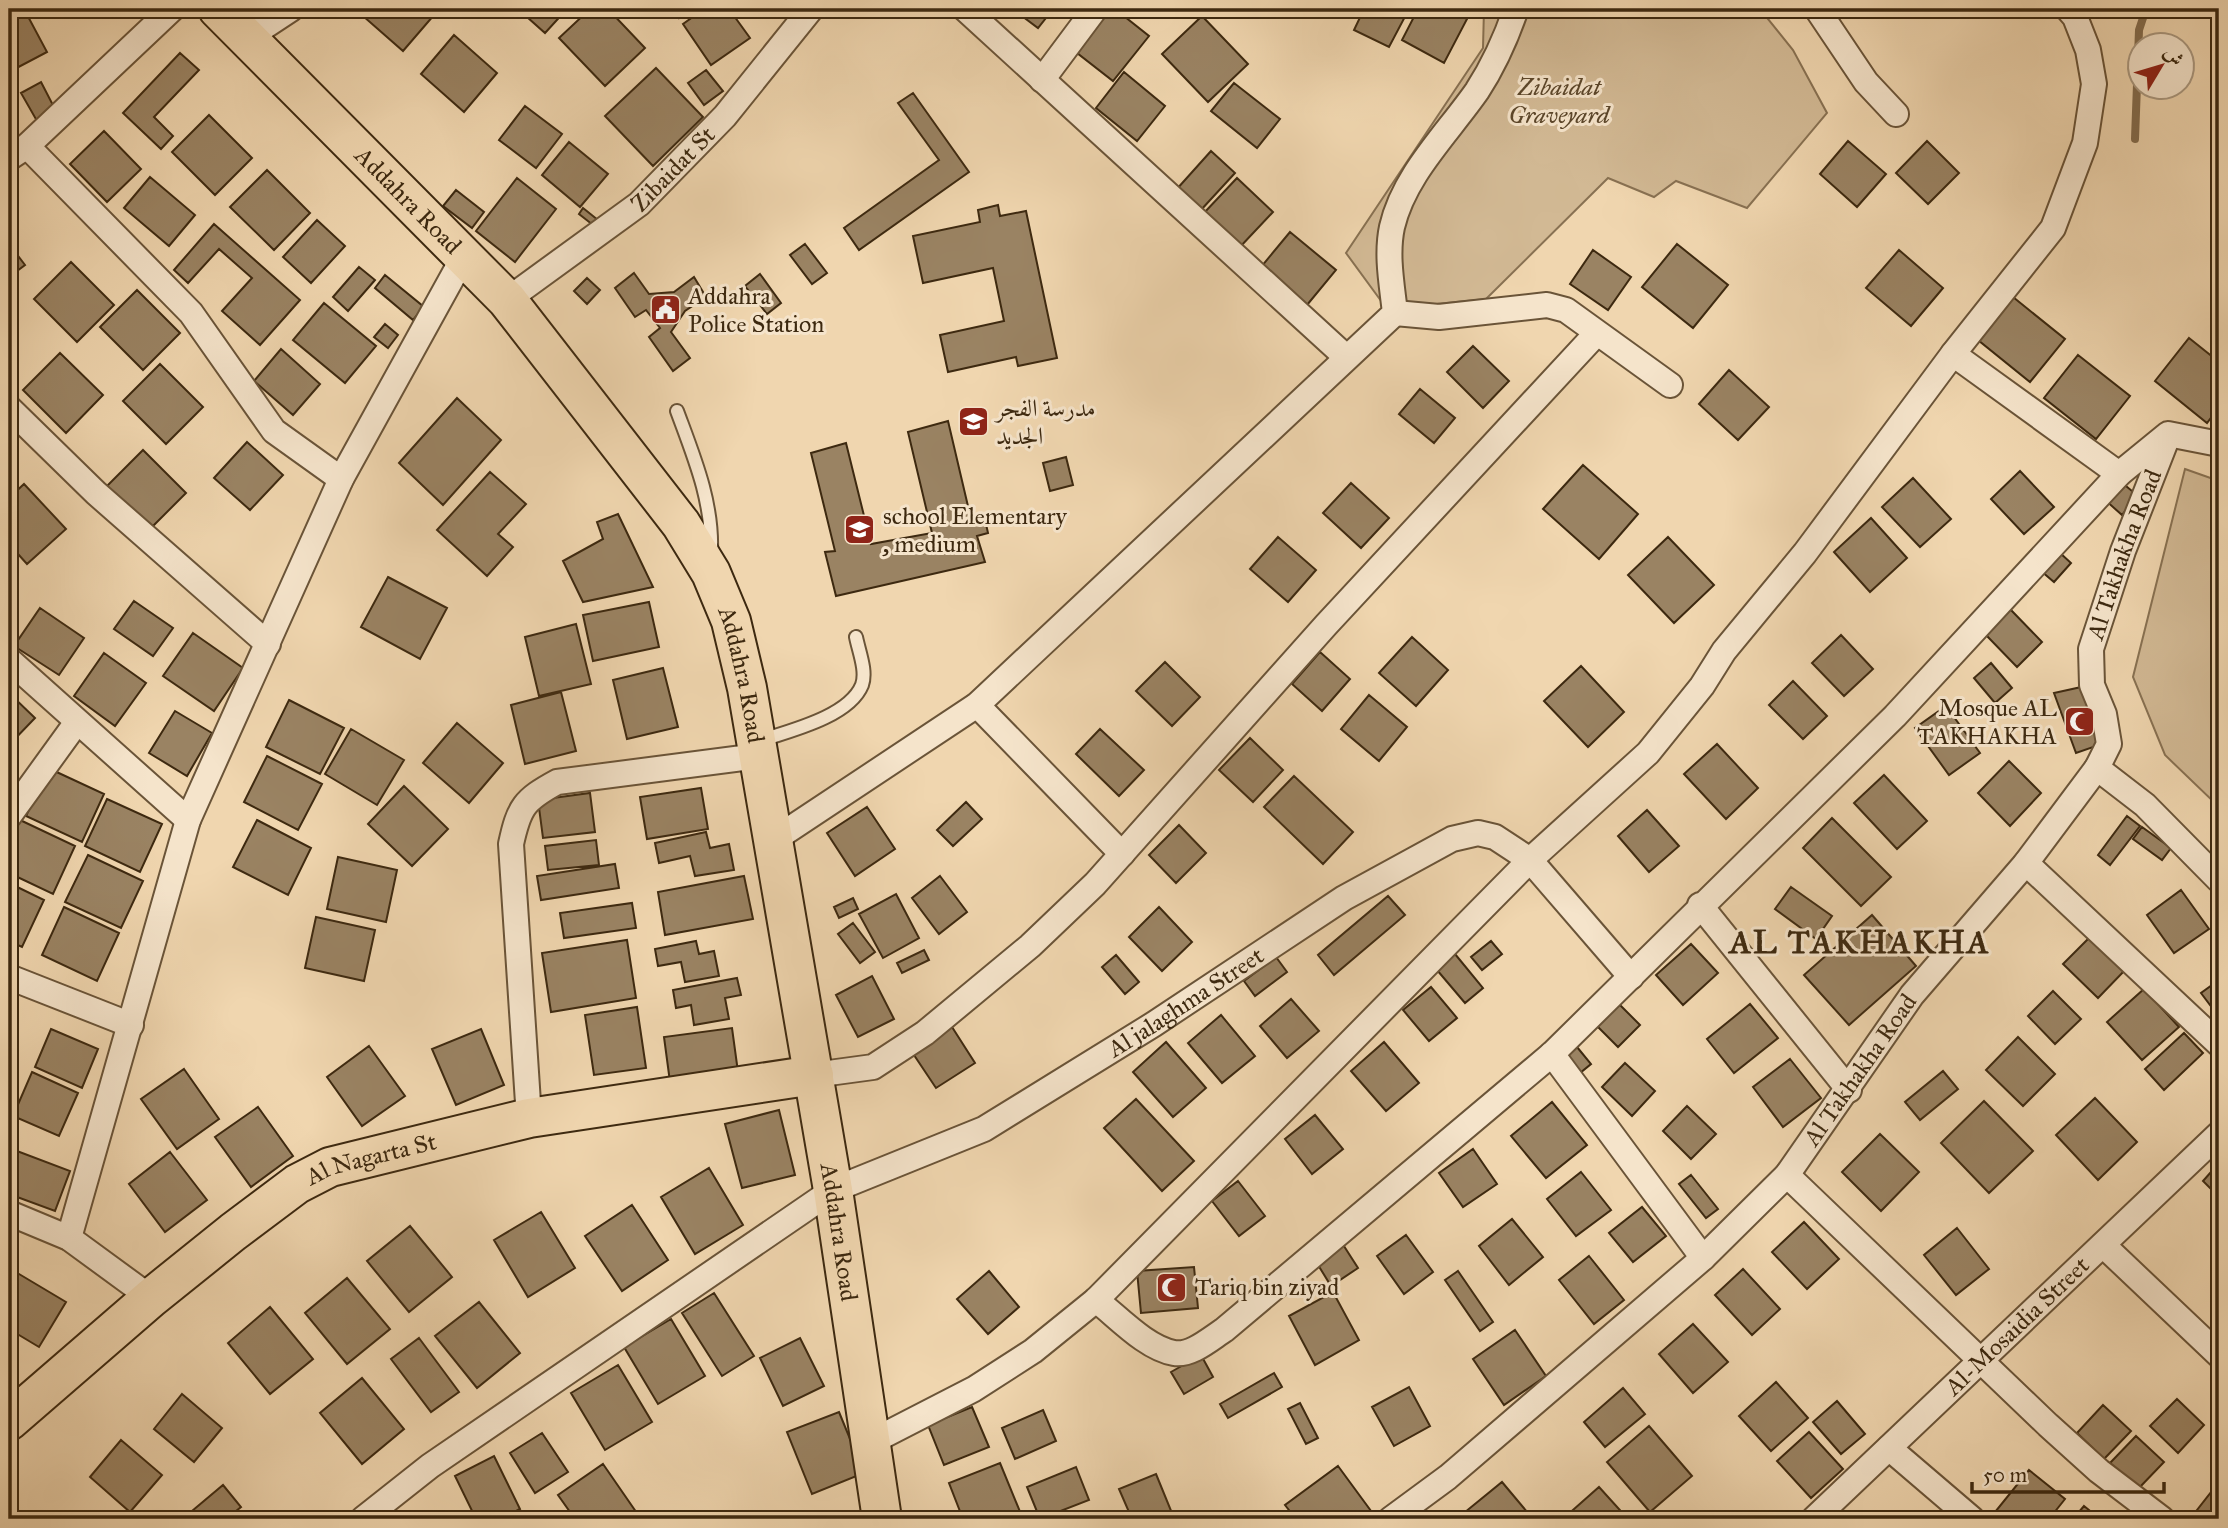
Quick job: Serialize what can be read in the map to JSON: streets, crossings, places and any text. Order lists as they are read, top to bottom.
{
  "streets": {
    "main road": ["Addahra Road", "Al Nagarta St"],
    "street": [
      "Zibaidat St",
      "Al Takhakha Road",
      "Al jalaghma Street",
      "Al-Mosaidia Street"
    ]
  },
  "crossings": [
    ["Zibaidat St", "Addahra Road"],
    ["Addahra Road", "Al jalaghma Street"],
    ["Addahra Road", "Al Nagarta St"]
  ],
  "districts": ["AL TAKHAKHA"],
  "parks": ["Zibaidat Graveyard"],
  "places": {
    "public building": ["Addahra Police Station"],
    "school or university": ["مدرسة الفجر الجديد", "school Elementary , medium"],
    "mosque": ["Mosque AL TAKHAKHA", "Tariq bin ziyad"]
  },
  "scale_bar": "50 m",
  "north": "top right"
}
